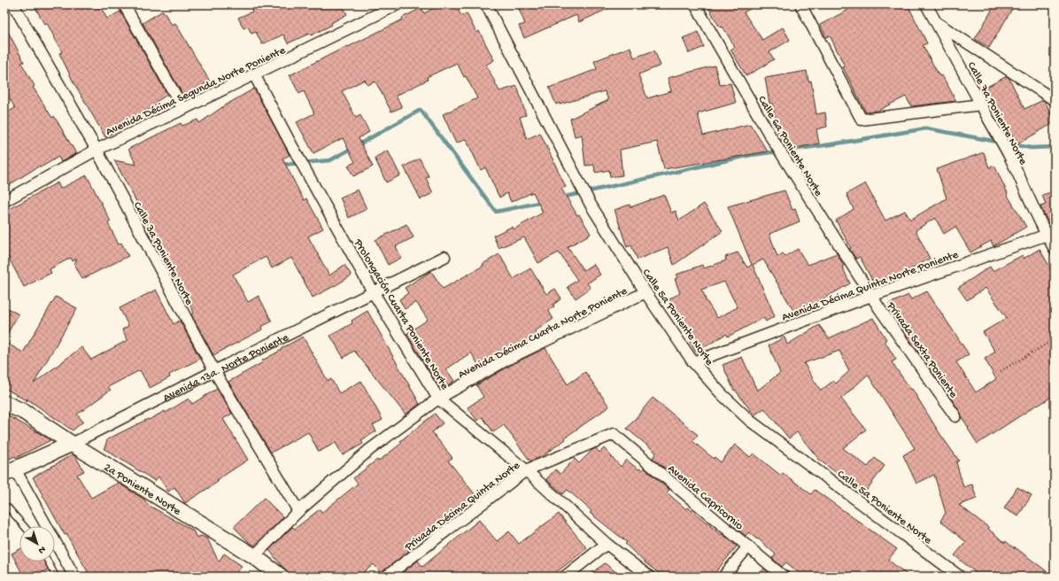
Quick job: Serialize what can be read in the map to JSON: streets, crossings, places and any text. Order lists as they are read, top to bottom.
{
  "streets": {
    "street": [
      "Avenida Décima Segunda Norte Poniente",
      "Calle 7a Poniente Norte",
      "Calle 6a Poniente Norte",
      "Calle 3a Poniente Norte",
      "Avenida Décima Quinta Norte Poniente",
      "Prolongación Cuarta Poniente Norte",
      "Calle 5a Poniente Norte",
      "Avenida Décima Cuarta Norte Poniente",
      "Privada Sexta Poniente",
      "Avenida 13a. Norte Poniente",
      "2a Poniente Norte",
      "Avenida Capricornio",
      "Privada Décima Quinta Norte"
    ]
  },
  "crossings": [
    ["Avenida Décima Segunda Norte Poniente", "Calle 3a Poniente Norte"],
    ["Avenida Décima Segunda Norte Poniente", "Prolongación Cuarta Poniente Norte"],
    ["Calle 7a Poniente Norte", "Avenida Décima Quinta Norte Poniente"],
    ["Calle 6a Poniente Norte", "Avenida Décima Quinta Norte Poniente"],
    ["Calle 6a Poniente Norte", "Privada Sexta Poniente"],
    ["Calle 3a Poniente Norte", "Avenida Décima Cuarta Norte Poniente"],
    ["Calle 3a Poniente Norte", "Avenida 13a. Norte Poniente"],
    ["Avenida Décima Quinta Norte Poniente", "Calle 5a Poniente Norte"],
    ["Avenida Décima Quinta Norte Poniente", "Privada Sexta Poniente"],
    ["Prolongación Cuarta Poniente Norte", "Avenida Décima Cuarta Norte Poniente"],
    ["Prolongación Cuarta Poniente Norte", "Avenida 13a. Norte Poniente"],
    ["Prolongación Cuarta Poniente Norte", "Privada Décima Quinta Norte"],
    ["Calle 5a Poniente Norte", "Avenida Décima Cuarta Norte Poniente"],
    ["Avenida Décima Cuarta Norte Poniente", "2a Poniente Norte"],
    ["Avenida 13a. Norte Poniente", "2a Poniente Norte"],
    ["Avenida Capricornio", "Privada Décima Quinta Norte"]
  ],
  "north": "bottom right"
}
